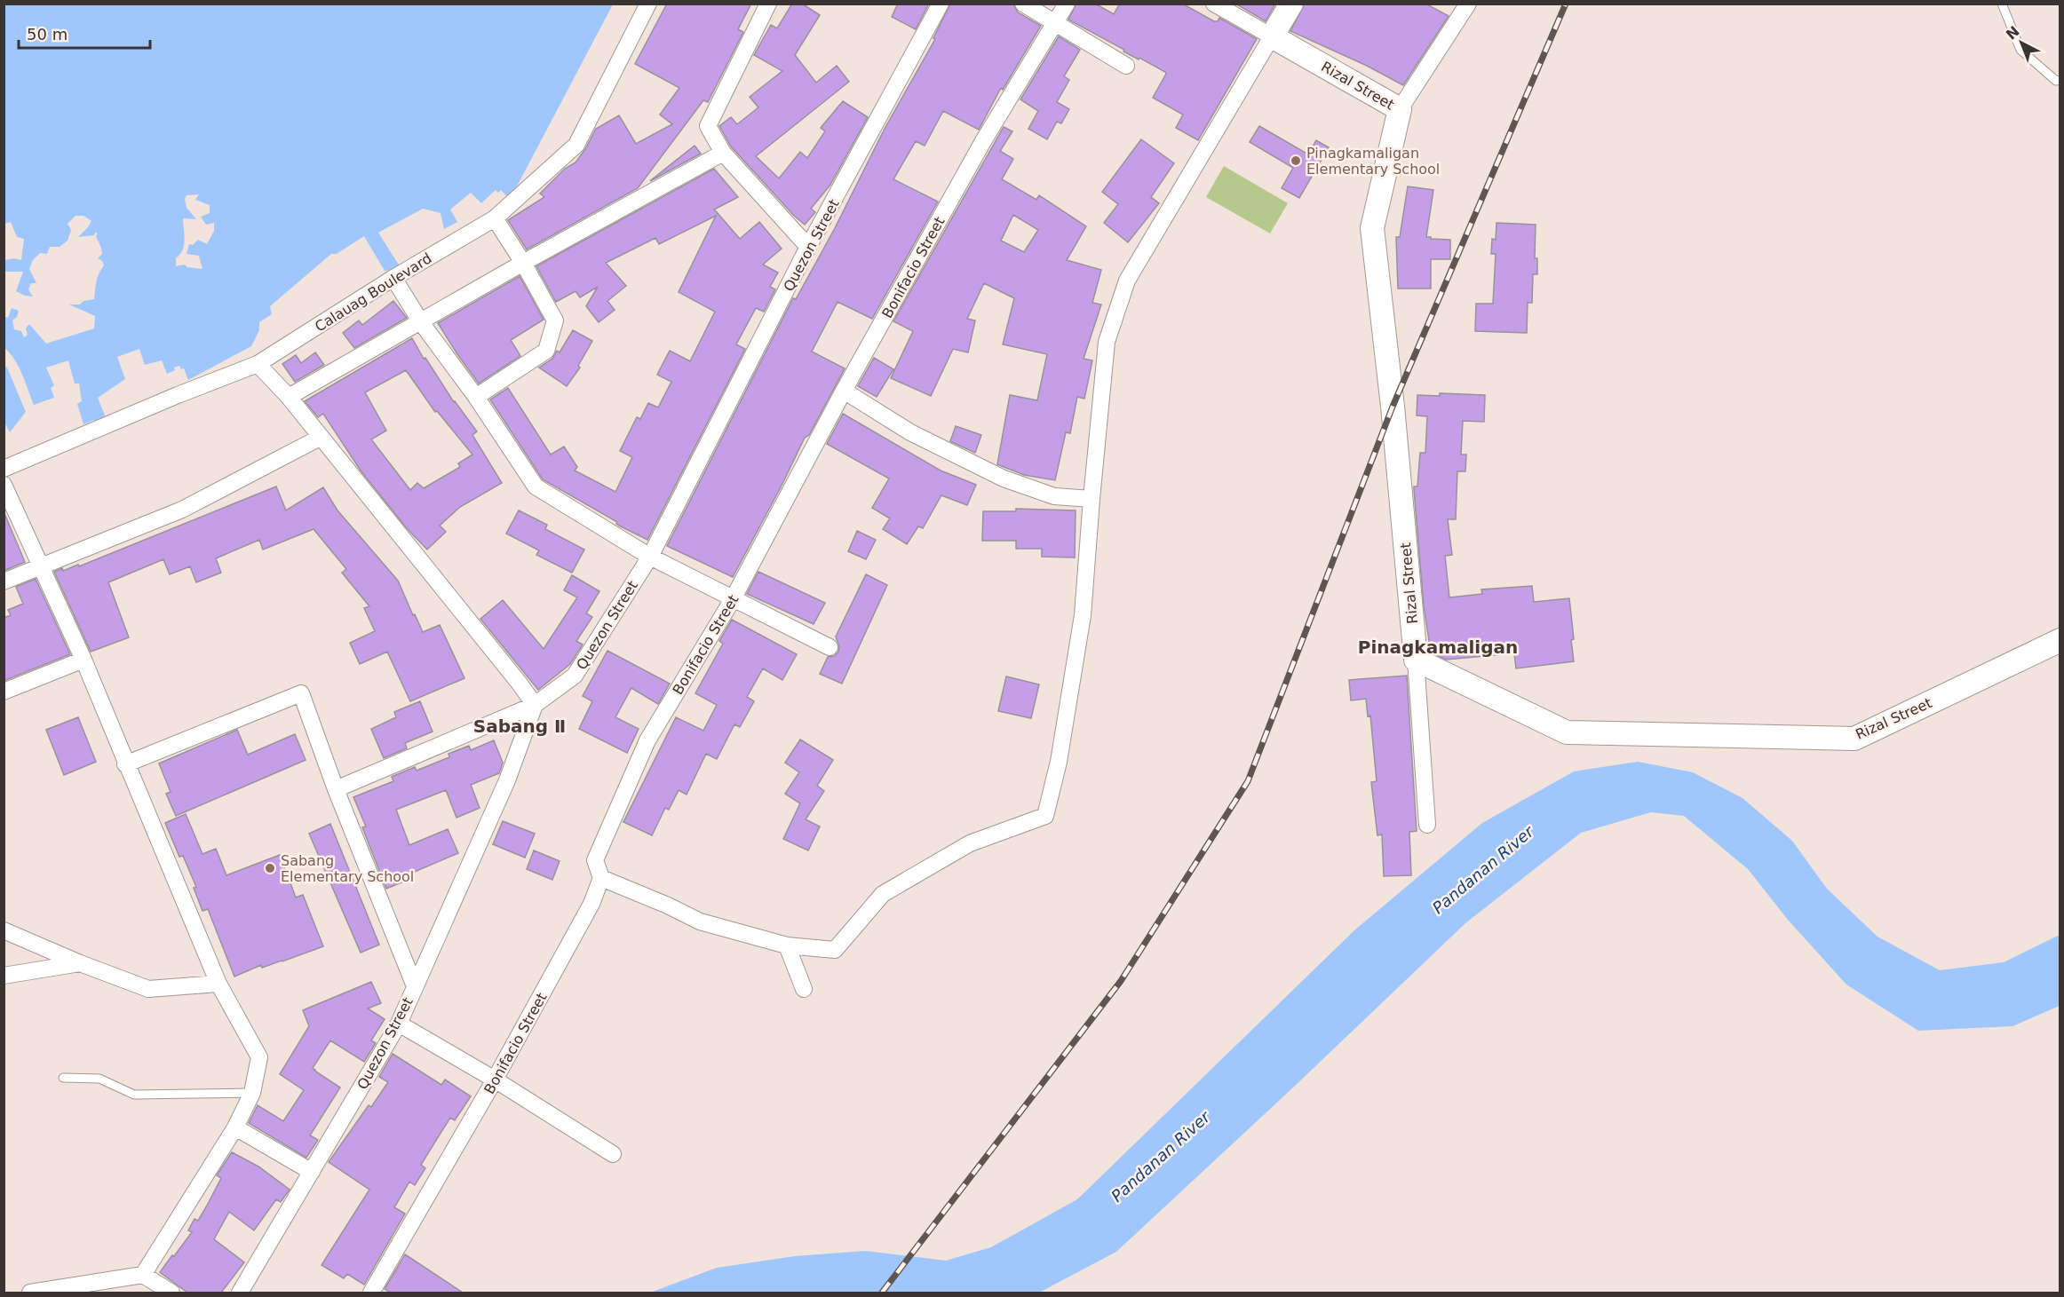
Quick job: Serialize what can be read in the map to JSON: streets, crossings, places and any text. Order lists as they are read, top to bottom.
{
  "streets": {
    "street": [
      "Rizal Street",
      "Quezon Street",
      "Bonifacio Street",
      "Calauag Boulevard"
    ]
  },
  "districts": ["Pinagkamaligan", "Sabang Ⅱ"],
  "water": ["Pandanan River"],
  "places": ["Pinagkamaligan Elementary School", "Sabang Elementary School"],
  "scale_bar": "50 m",
  "north": "top left"
}
